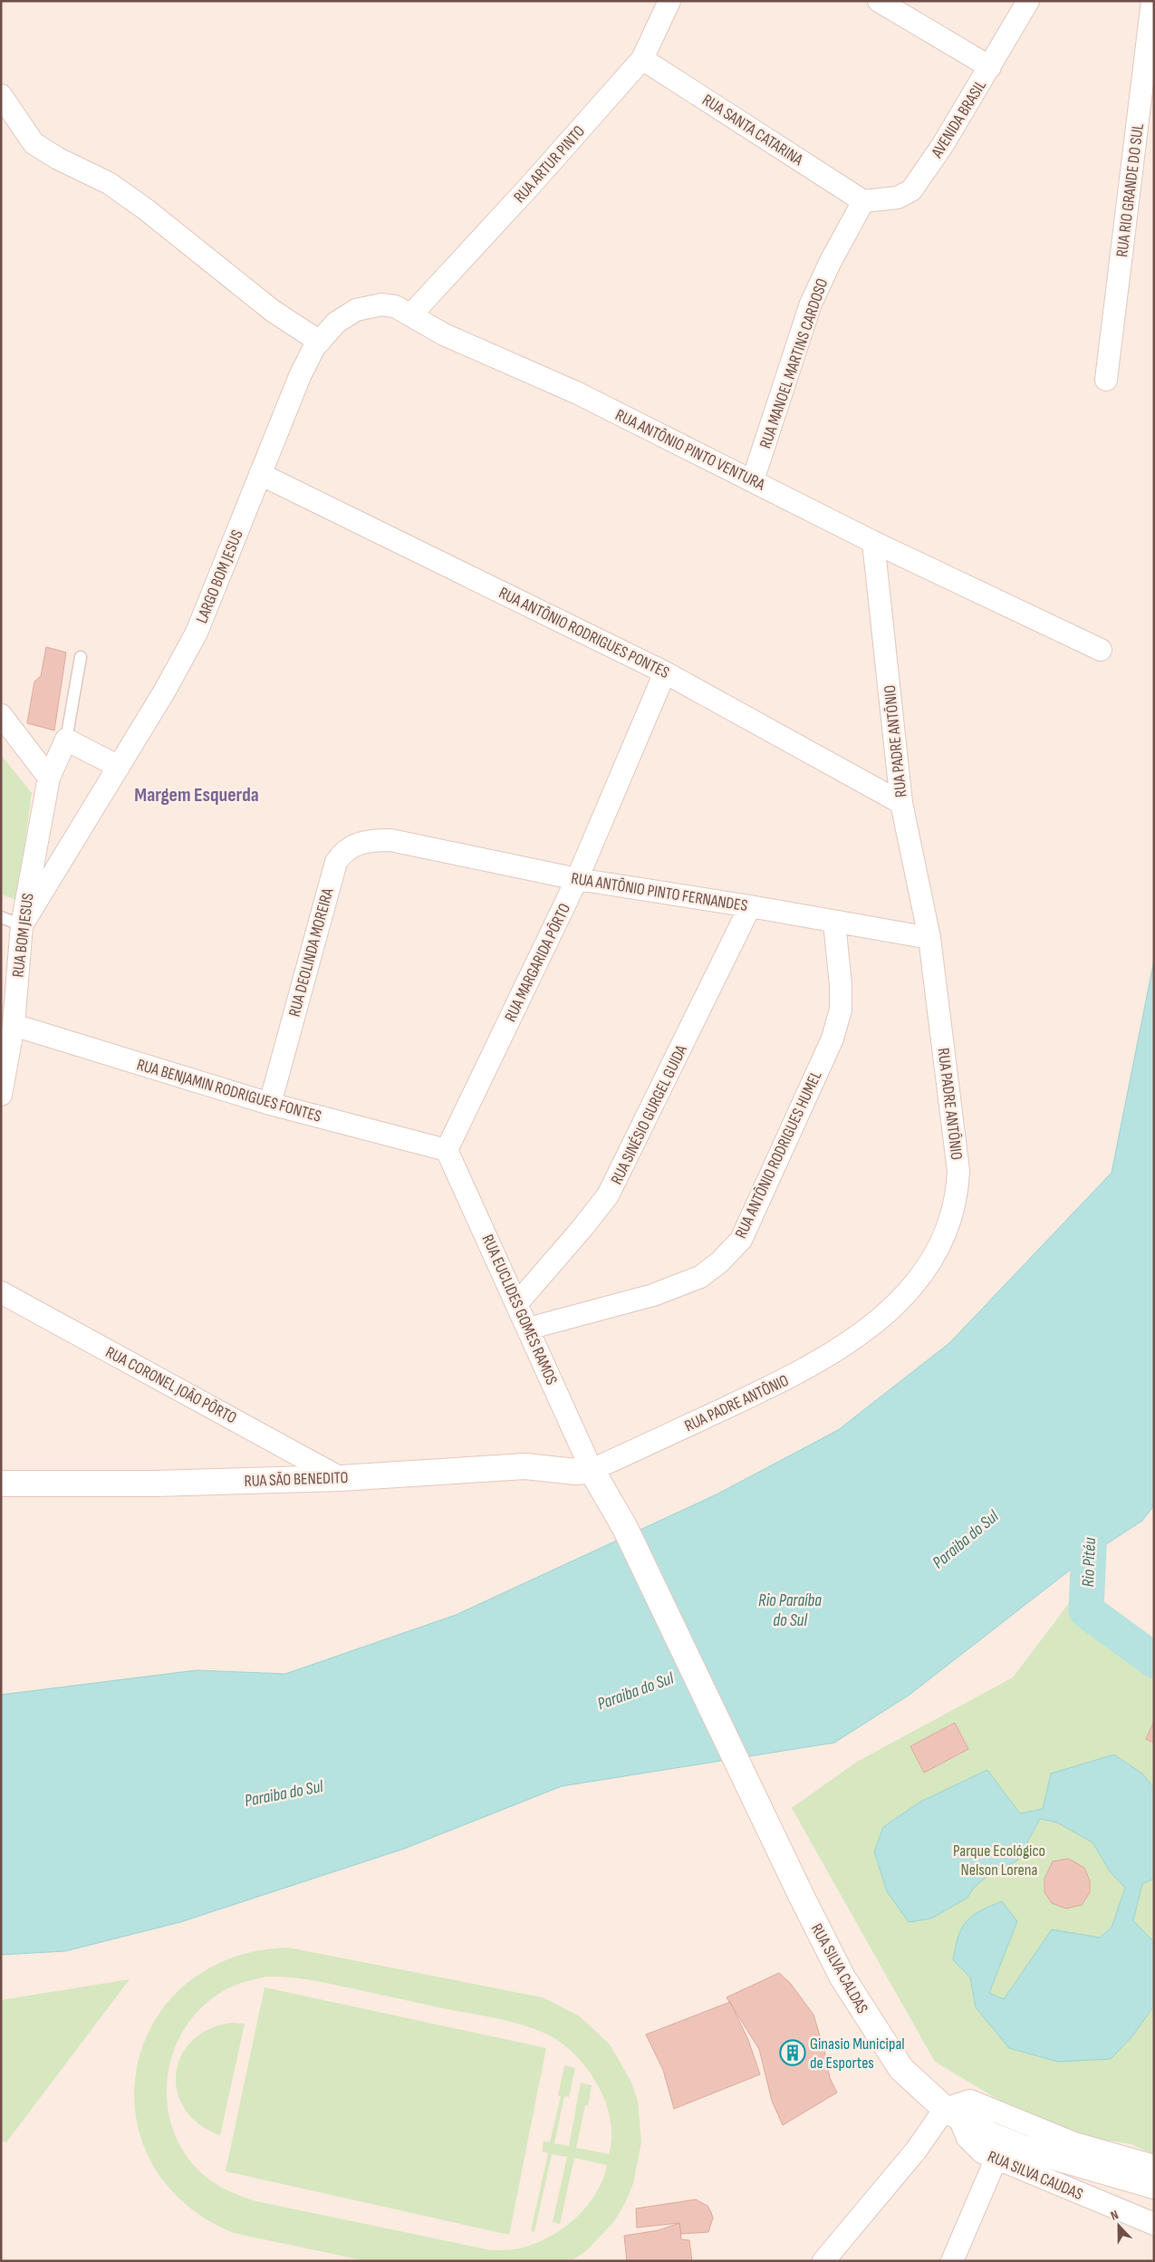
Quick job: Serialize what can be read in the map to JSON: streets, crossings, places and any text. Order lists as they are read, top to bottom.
{
  "streets": {
    "main road": ["RUA SÃO BENEDITO", "RUA SILVA CALDAS"],
    "street": [
      "AVENIDA BRASIL",
      "RUA SANTA CATARINA",
      "RUA ARTUR PINTO",
      "RUA RIO GRANDE DO SUL",
      "RUA MANOEL MARTINS CARDOSO",
      "RUA ANTÔNIO PINTO VENTURA",
      "LARGO BOM JESUS",
      "RUA ANTÔNIO RODRIGUES PONTES",
      "RUA PADRE ANTÔNIO",
      "RUA ANTÔNIO PINTO FERNANDES",
      "RUA BOM JESUS",
      "RUA DEOLINDA MOREIRA",
      "RUA MARGARIDA PÔRTO",
      "RUA BENJAMIN RODRIGUES FONTES",
      "RUA SINÉSIO GURGEL GUIDA",
      "RUA ANTÔNIO RODRIGUES HUMEL",
      "RUA EUCLIDES GOMES RAMOS",
      "RUA CORONEL JOÃO PÔRTO",
      "RUA SILVA CAUDAS"
    ]
  },
  "crossings": [
    ["AVENIDA BRASIL", "RUA SANTA CATARINA"],
    ["AVENIDA BRASIL", "RUA MANOEL MARTINS CARDOSO"],
    ["RUA SANTA CATARINA", "RUA ARTUR PINTO"],
    ["RUA SANTA CATARINA", "RUA MANOEL MARTINS CARDOSO"],
    ["RUA ARTUR PINTO", "RUA ANTÔNIO PINTO VENTURA"],
    ["RUA MANOEL MARTINS CARDOSO", "RUA ANTÔNIO PINTO VENTURA"],
    ["RUA ANTÔNIO PINTO VENTURA", "LARGO BOM JESUS"],
    ["RUA ANTÔNIO PINTO VENTURA", "RUA PADRE ANTÔNIO"],
    ["LARGO BOM JESUS", "RUA ANTÔNIO RODRIGUES PONTES"],
    ["LARGO BOM JESUS", "RUA BOM JESUS"],
    ["RUA ANTÔNIO RODRIGUES PONTES", "RUA PADRE ANTÔNIO"],
    ["RUA ANTÔNIO RODRIGUES PONTES", "RUA MARGARIDA PÔRTO"],
    ["RUA PADRE ANTÔNIO", "RUA ANTÔNIO PINTO FERNANDES"],
    ["RUA PADRE ANTÔNIO", "RUA EUCLIDES GOMES RAMOS"],
    ["RUA PADRE ANTÔNIO", "RUA SÃO BENEDITO"],
    ["RUA PADRE ANTÔNIO", "RUA SILVA CALDAS"],
    ["RUA ANTÔNIO PINTO FERNANDES", "RUA DEOLINDA MOREIRA"],
    ["RUA ANTÔNIO PINTO FERNANDES", "RUA MARGARIDA PÔRTO"],
    ["RUA ANTÔNIO PINTO FERNANDES", "RUA SINÉSIO GURGEL GUIDA"],
    ["RUA ANTÔNIO PINTO FERNANDES", "RUA ANTÔNIO RODRIGUES HUMEL"],
    ["RUA BOM JESUS", "RUA BENJAMIN RODRIGUES FONTES"],
    ["RUA DEOLINDA MOREIRA", "RUA BENJAMIN RODRIGUES FONTES"],
    ["RUA MARGARIDA PÔRTO", "RUA BENJAMIN RODRIGUES FONTES"],
    ["RUA MARGARIDA PÔRTO", "RUA EUCLIDES GOMES RAMOS"],
    ["RUA BENJAMIN RODRIGUES FONTES", "RUA EUCLIDES GOMES RAMOS"],
    ["RUA SINÉSIO GURGEL GUIDA", "RUA EUCLIDES GOMES RAMOS"],
    ["RUA ANTÔNIO RODRIGUES HUMEL", "RUA EUCLIDES GOMES RAMOS"],
    ["RUA EUCLIDES GOMES RAMOS", "RUA SÃO BENEDITO"],
    ["RUA EUCLIDES GOMES RAMOS", "RUA SILVA CALDAS"],
    ["RUA CORONEL JOÃO PÔRTO", "RUA SÃO BENEDITO"],
    ["RUA SÃO BENEDITO", "RUA SILVA CALDAS"],
    ["RUA SILVA CALDAS", "RUA SILVA CAUDAS"]
  ],
  "districts": ["Margem Esquerda"],
  "water": ["Paraiba do Sul", "Rio Pitéu", "Rio Paraíba do Sul"],
  "parks": ["Parque Ecológico Nelson Lorena"],
  "places": {
    "building": ["Ginasio Municipal de Esportes"]
  },
  "north": "top"
}
